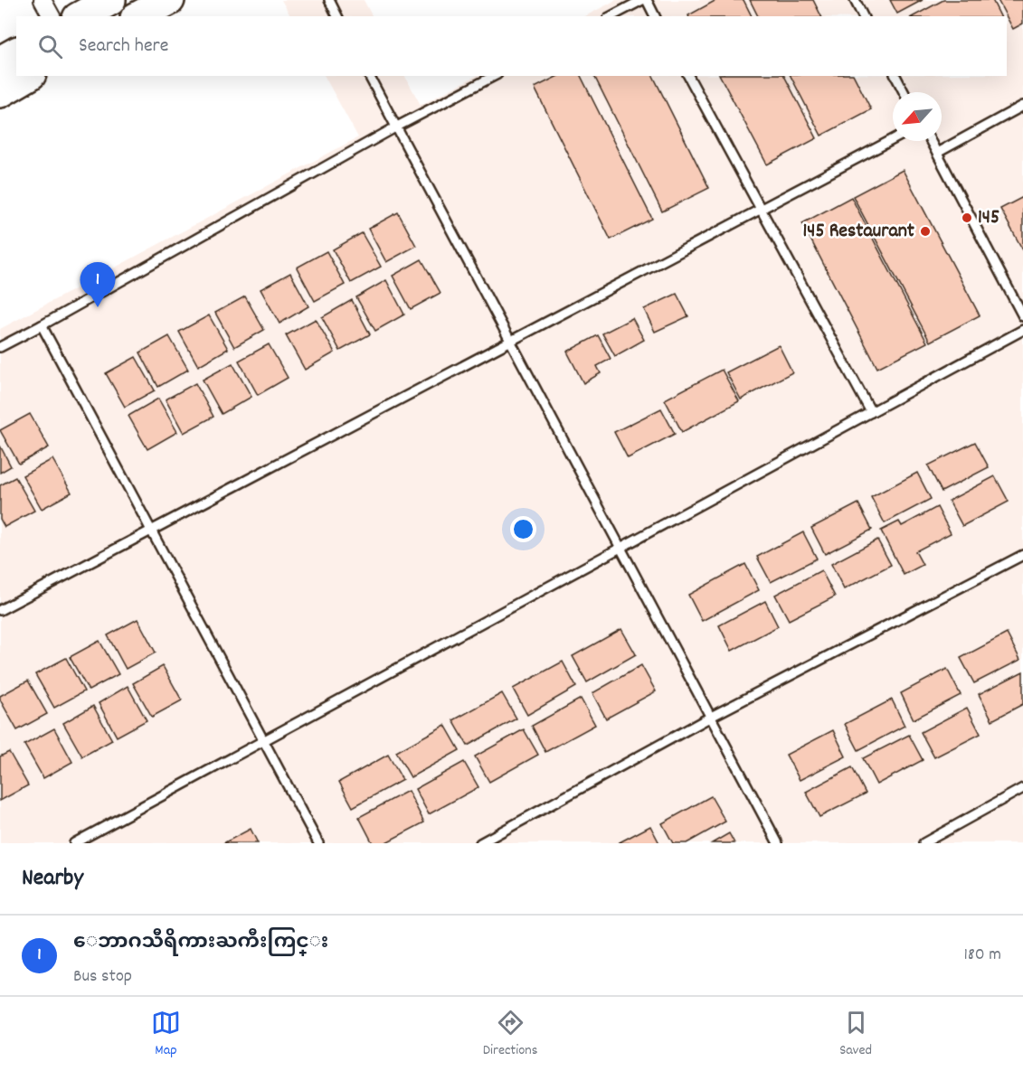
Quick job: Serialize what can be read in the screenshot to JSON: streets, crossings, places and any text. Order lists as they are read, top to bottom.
{
  "places": ["145", "145 Restaurant"],
  "north": "bottom left",
  "page": {
    "search": "Search here",
    "pins": "1",
    "heading": "Nearby",
    "list": [
      {
        "mark": "1",
        "name": "ေဘာဂသီရိကားႀကီးကြင္း",
        "note": "Bus stop",
        "value": "180 m"
      }
    ],
    "nav": ["Map", "Directions", "Saved"]
  }
}
